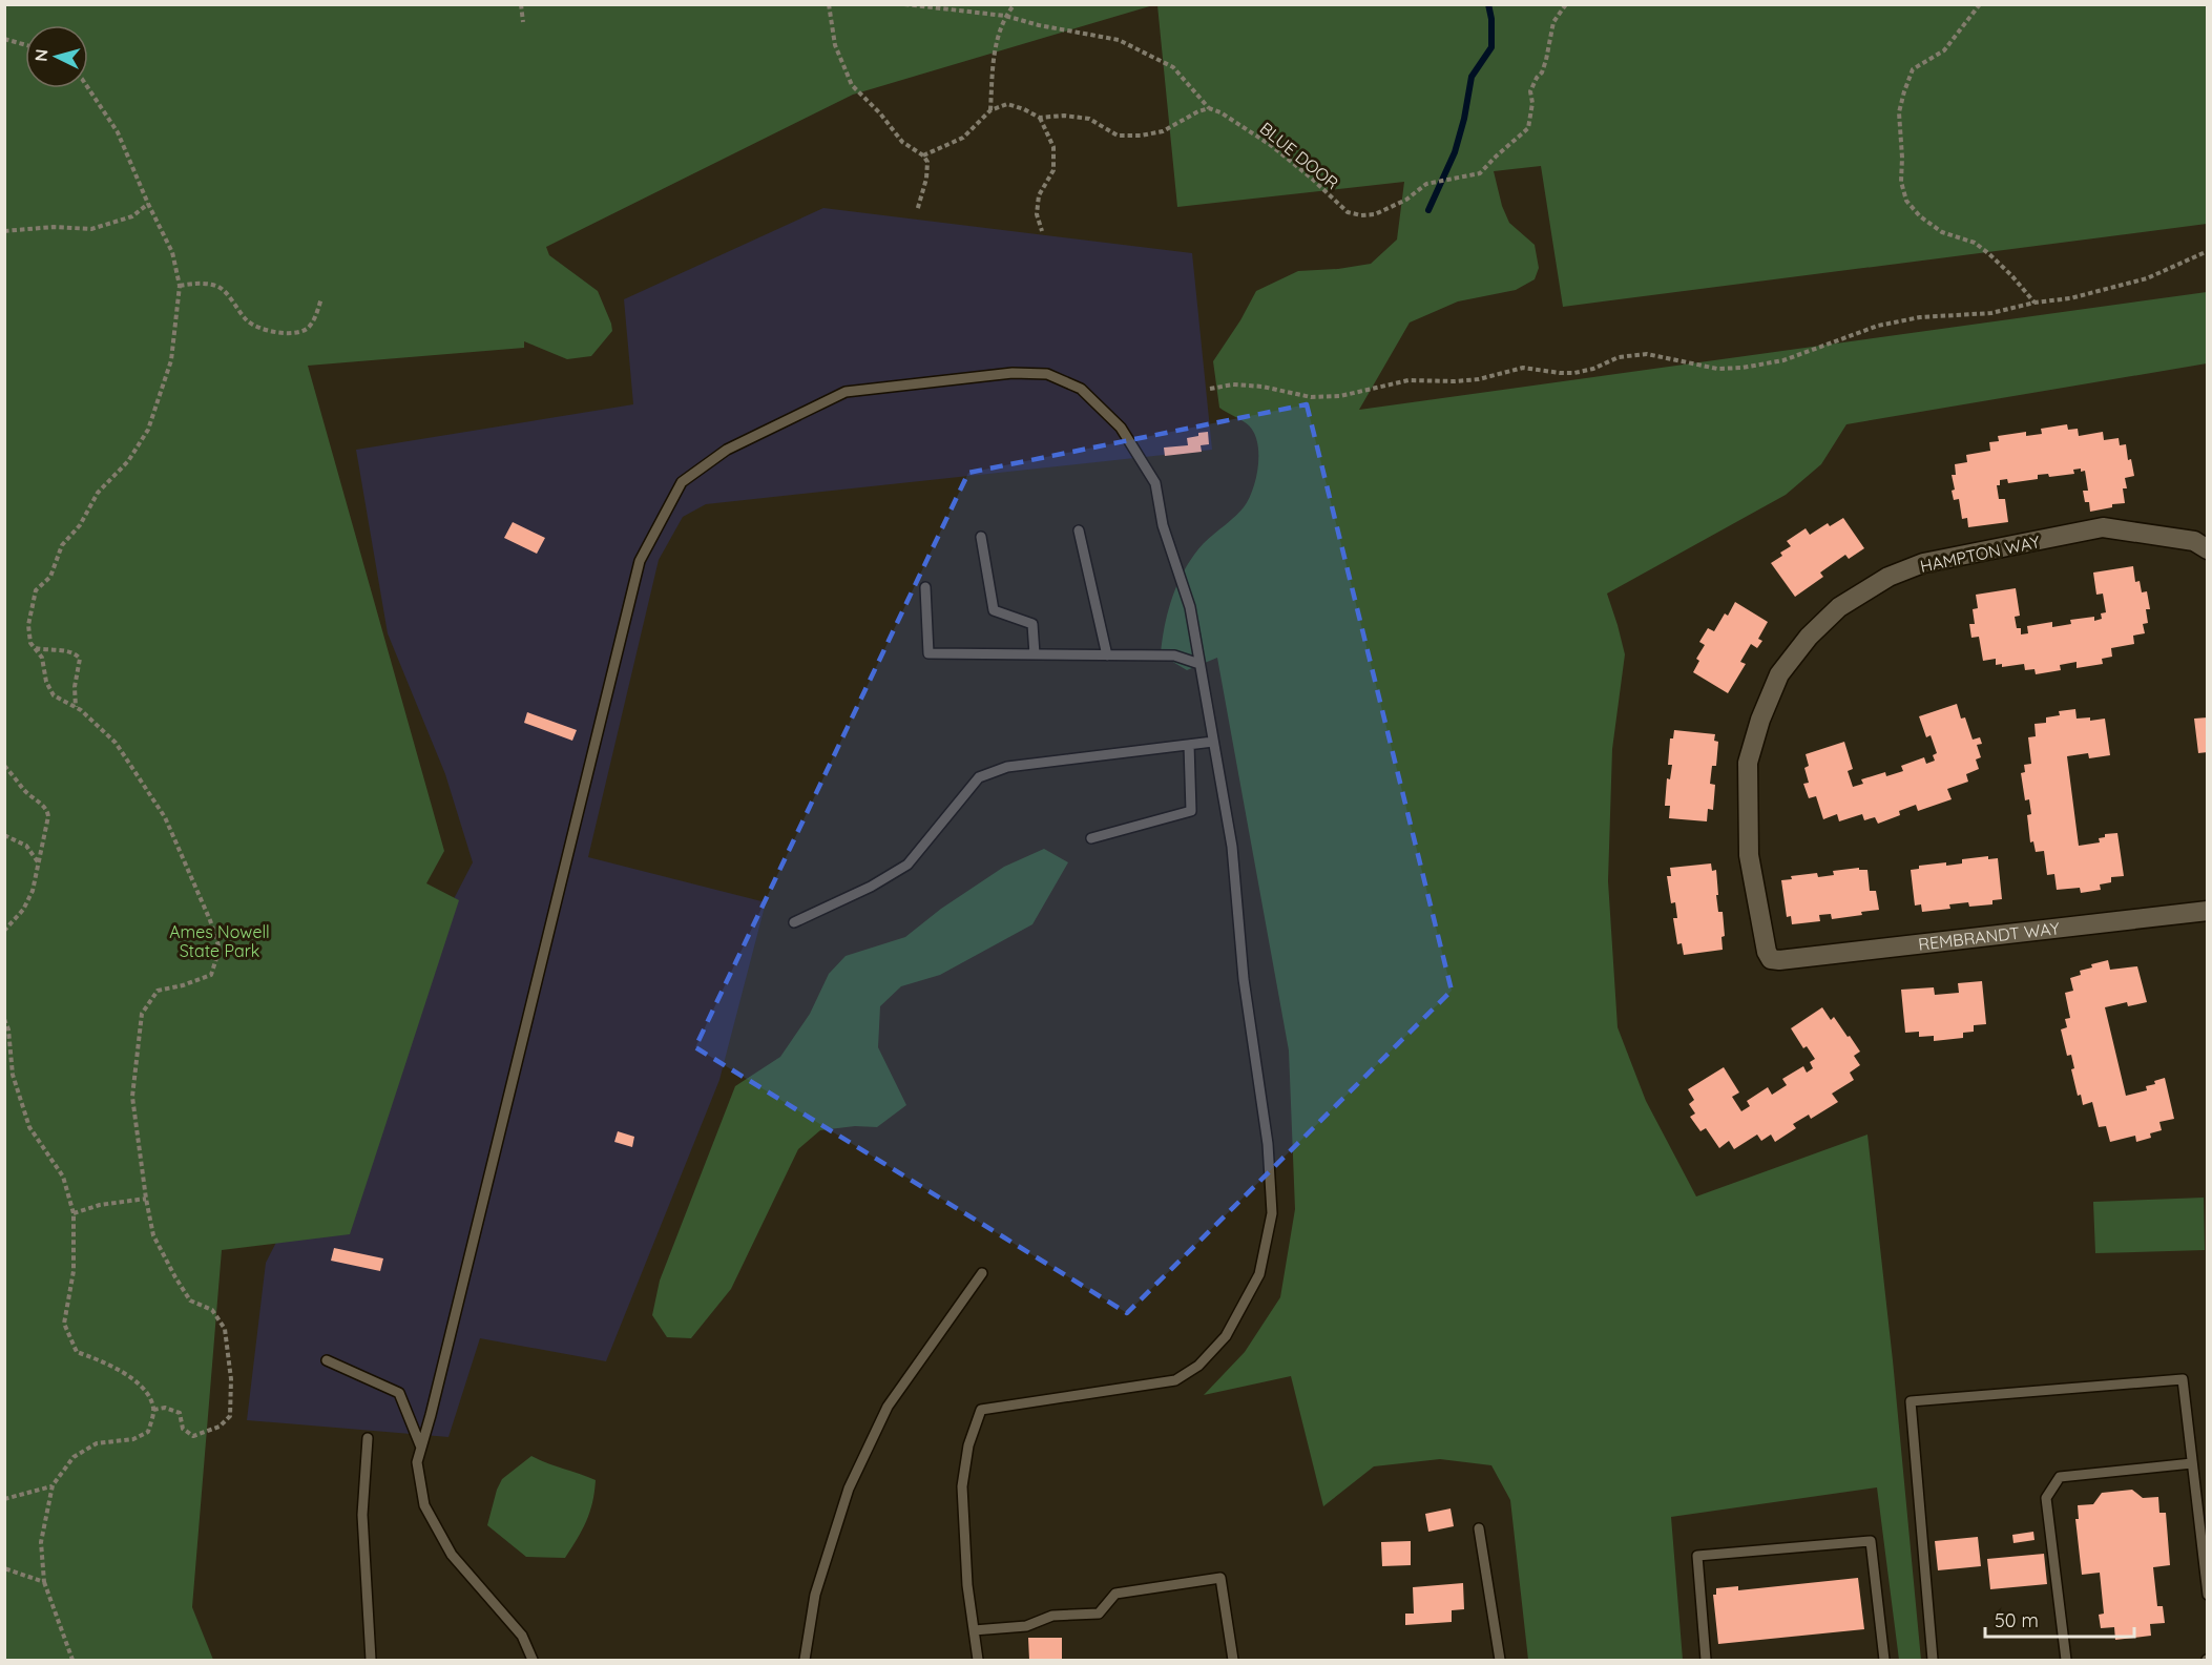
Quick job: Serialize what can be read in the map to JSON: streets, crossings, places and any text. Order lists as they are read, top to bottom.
{
  "streets": {
    "street": ["HAMPTON WAY", "REMBRANDT WAY"],
    "path": ["BLUE DOOR"]
  },
  "crossings": [
    ["HAMPTON WAY", "REMBRANDT WAY"]
  ],
  "parks": ["Ames Nowell State Park"],
  "scale_bar": "50 m",
  "north": "left"
}
